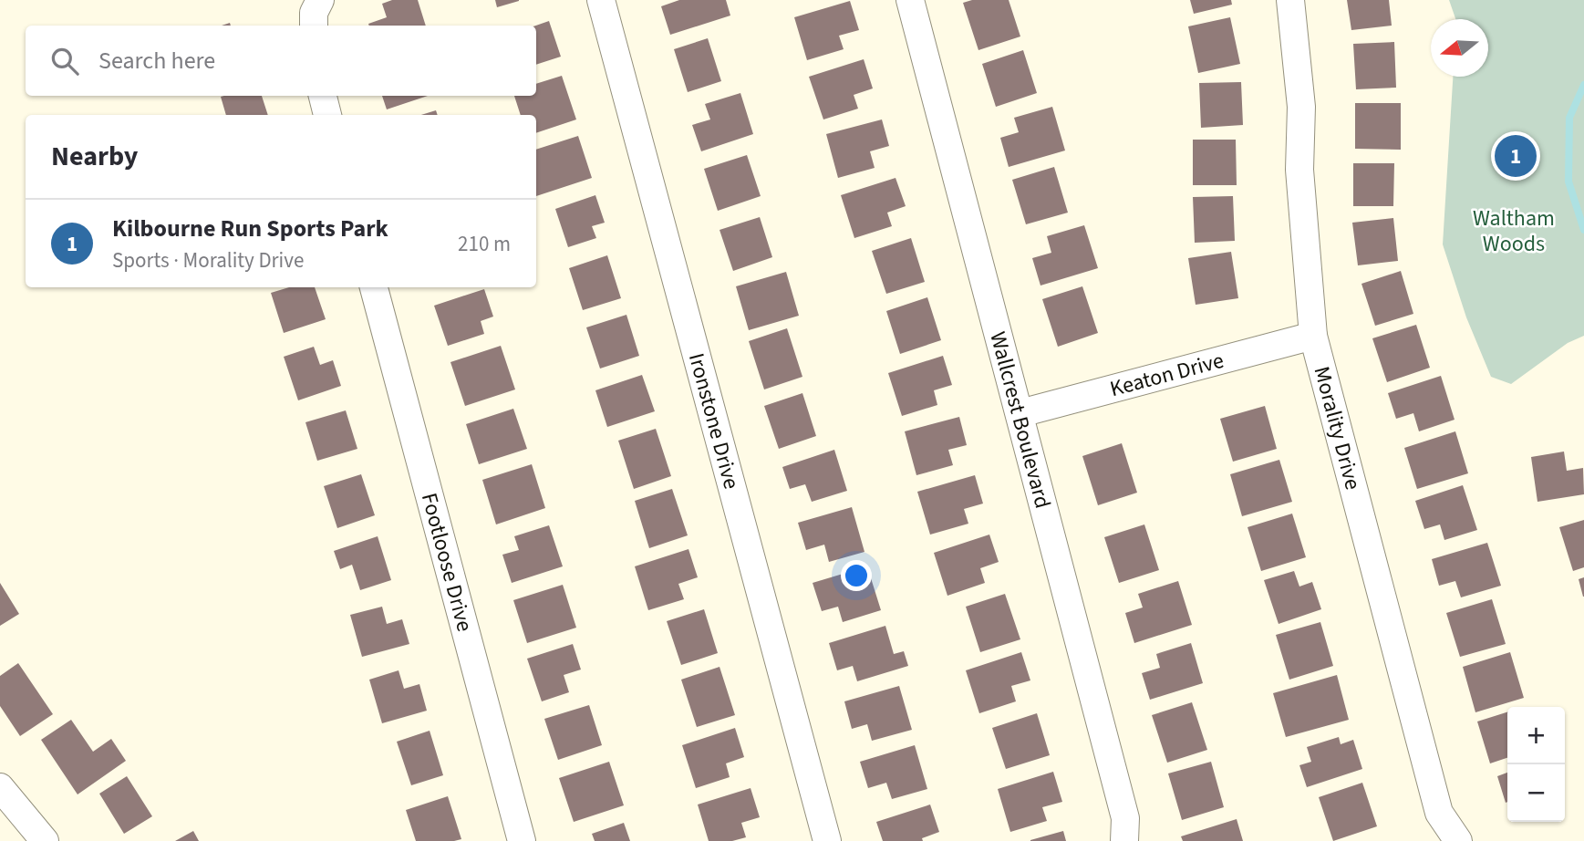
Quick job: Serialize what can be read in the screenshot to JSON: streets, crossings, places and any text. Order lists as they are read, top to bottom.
{
  "streets": {
    "street": [
      "Keaton Drive",
      "Wallcrest Boulevard",
      "Ironstone Drive",
      "Morality Drive",
      "Footloose Drive"
    ]
  },
  "crossings": [
    ["Keaton Drive", "Wallcrest Boulevard"],
    ["Keaton Drive", "Morality Drive"]
  ],
  "parks": ["Waltham Woods"],
  "north": "left",
  "page": {
    "search": "Search here",
    "heading": "Nearby",
    "pins": "1",
    "list": [
      {
        "mark": "1",
        "name": "Kilbourne Run Sports Park",
        "note": "Sports · Morality Drive",
        "value": "210 m"
      }
    ],
    "map_buttons": ["+", "−"]
  }
}
